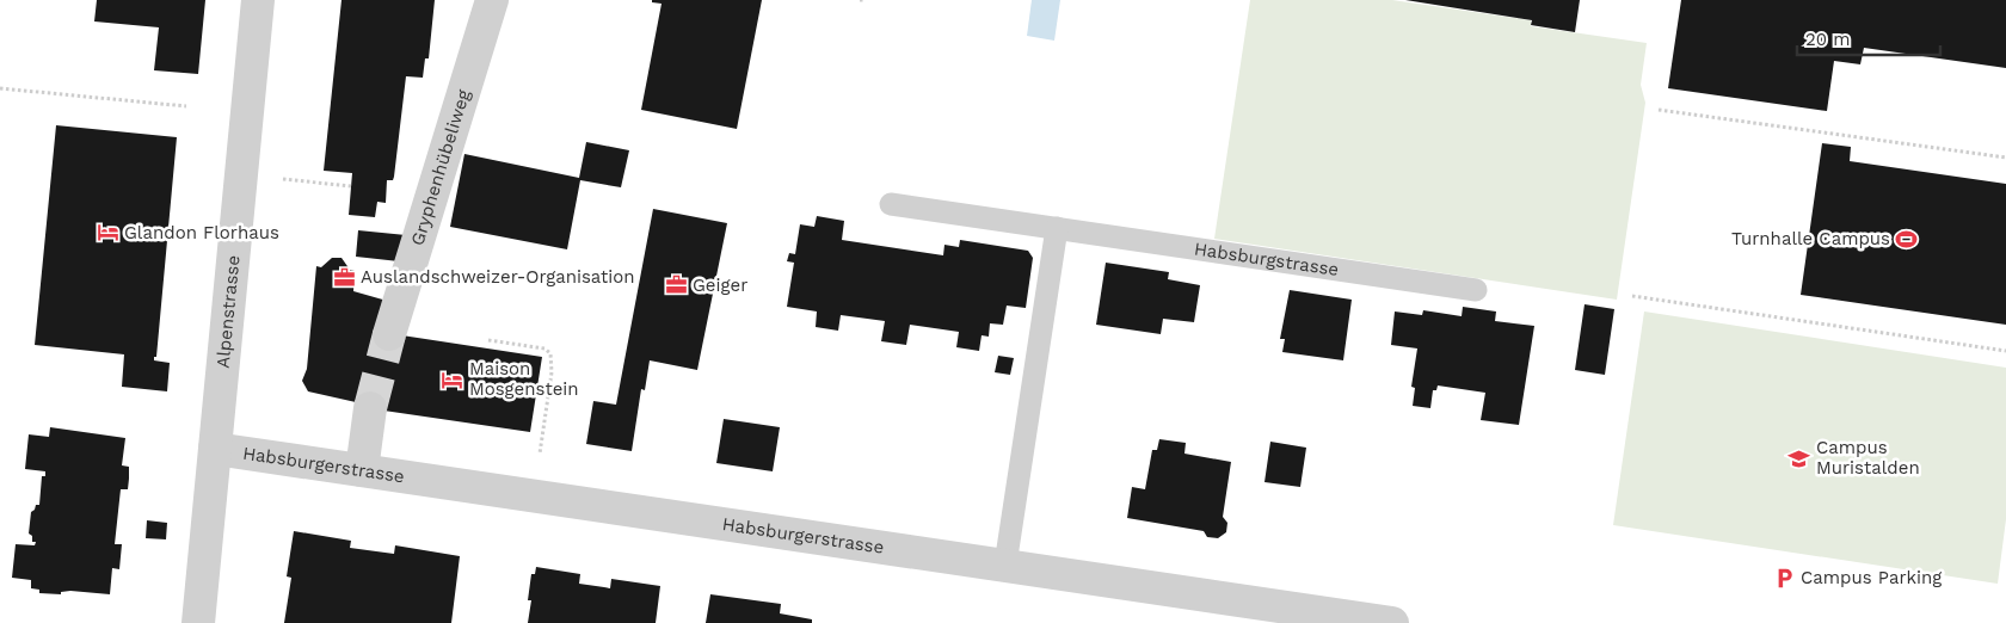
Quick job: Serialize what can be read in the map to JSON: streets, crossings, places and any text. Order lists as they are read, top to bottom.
{
  "streets": {
    "street": ["Gryphenhübeliweg", "Alpenstrasse", "Habsburgerstrasse"],
    "lane": ["Habsburgstrasse"]
  },
  "crossings": [
    ["Alpenstrasse", "Habsburgerstrasse"]
  ],
  "places": {
    "hotel": ["Glandon Florhaus", "Maison Mosgenstein"],
    "sports": ["Turnhalle Campus"],
    "office": ["Auslandschweizer-Organisation", "Geiger"],
    "school or university": ["Campus Muristalden"],
    "parking": ["Campus Parking"]
  },
  "scale_bar": "20 m"
}
